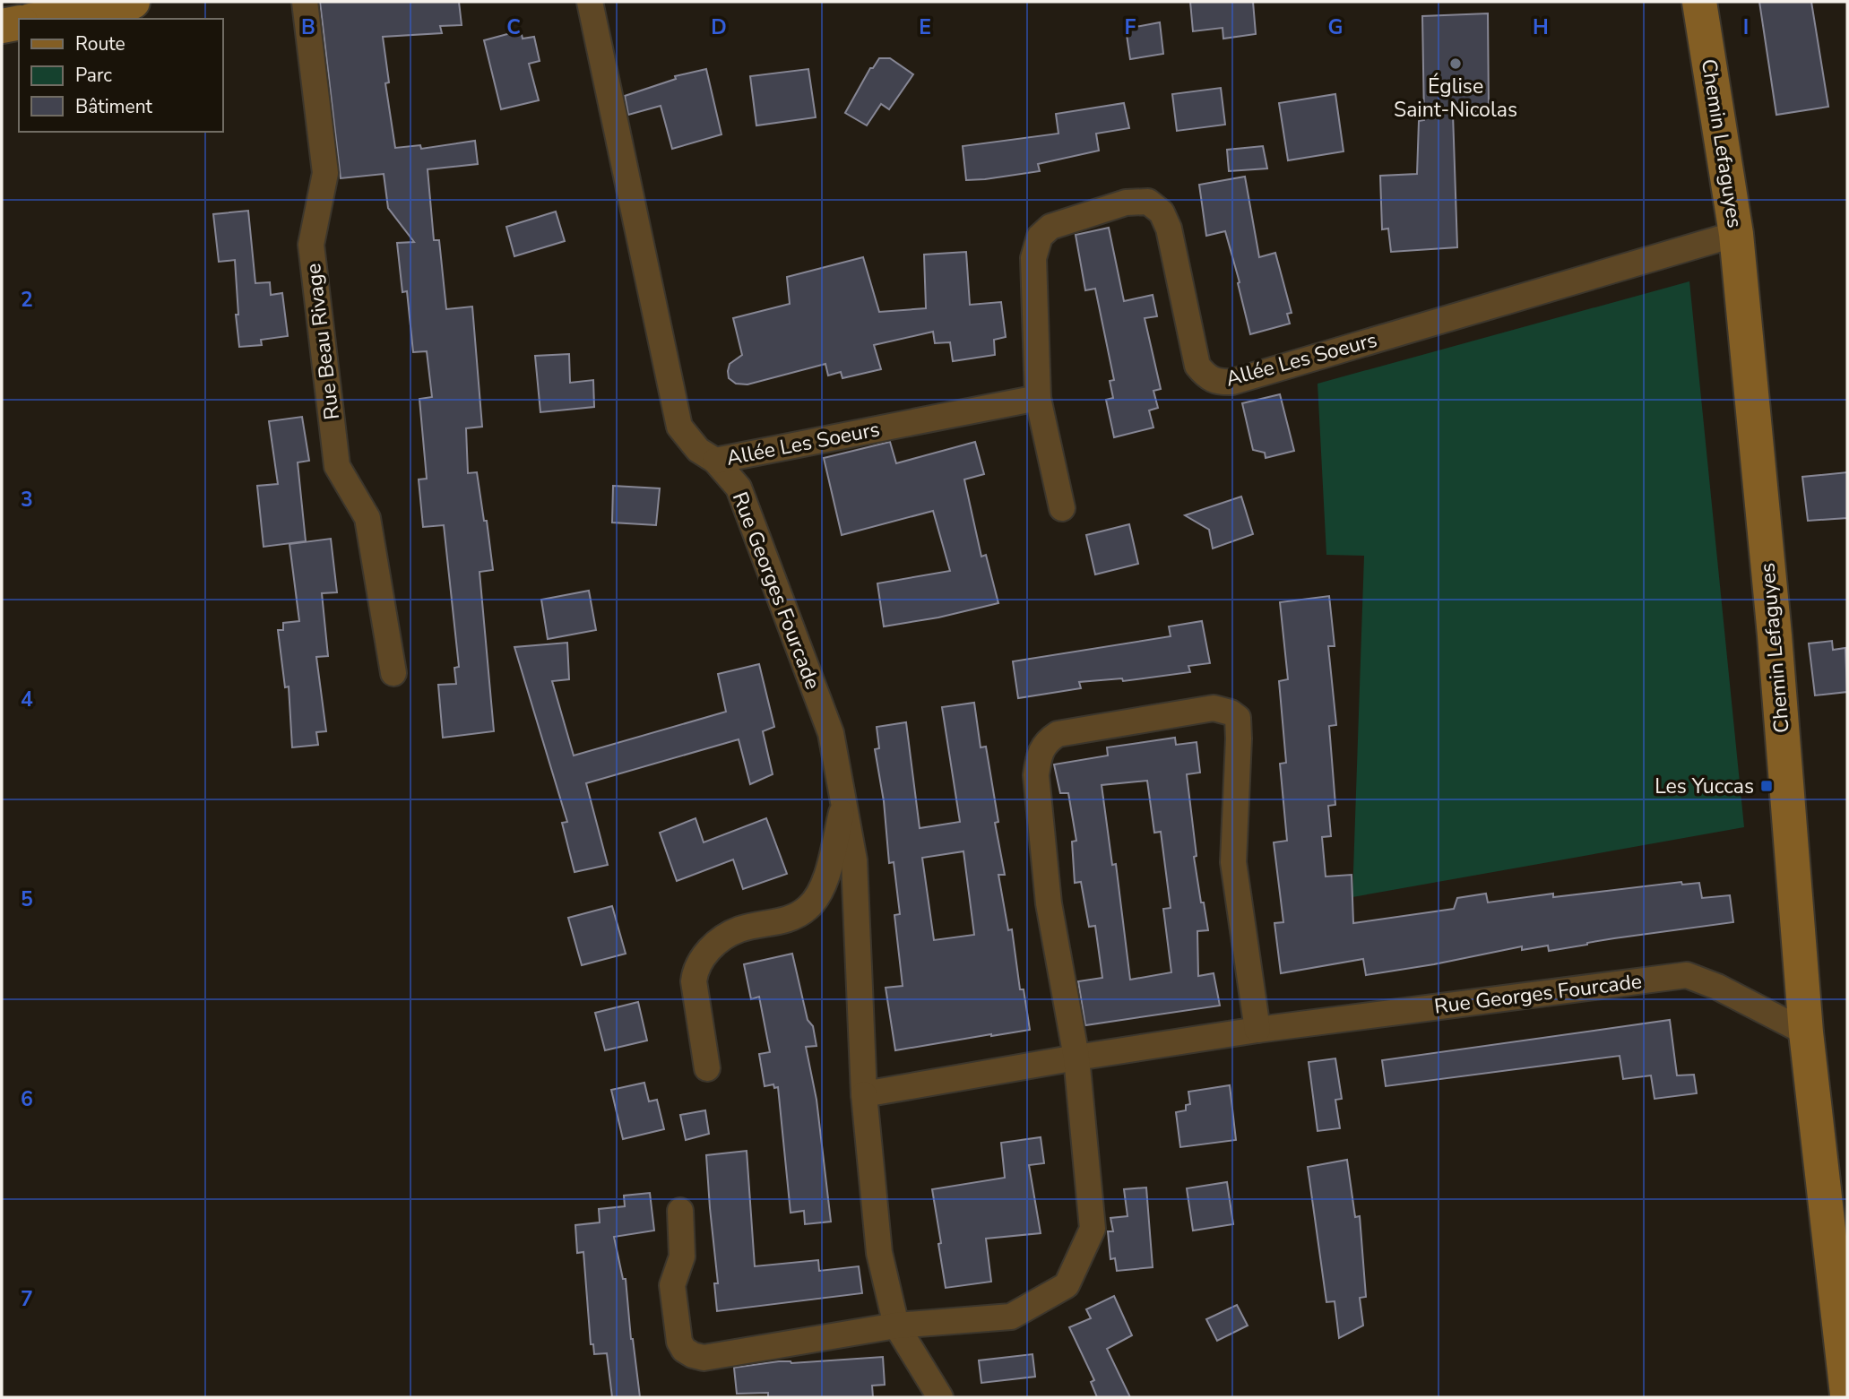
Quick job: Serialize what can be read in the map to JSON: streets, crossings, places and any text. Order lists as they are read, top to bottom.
{
  "streets": {
    "main road": ["Chemin Lefaguyes"],
    "street": ["Rue Beau Rivage", "Allée Les Soeurs", "Rue Georges Fourcade"]
  },
  "crossings": [
    ["Chemin Lefaguyes", "Allée Les Soeurs"],
    ["Chemin Lefaguyes", "Rue Georges Fourcade"],
    ["Allée Les Soeurs", "Rue Georges Fourcade"]
  ],
  "places": {
    "other": ["Église Saint-Nicolas"],
    "transit": ["Les Yuccas"]
  },
  "legend": ["Route", "Parc", "Bâtiment"],
  "grid": {
    "columns": [
      "B",
      "C",
      "D",
      "E",
      "F",
      "G",
      "H",
      "I"
    ],
    "rows": [
      "2",
      "3",
      "4",
      "5",
      "6",
      "7"
    ]
  }
}
